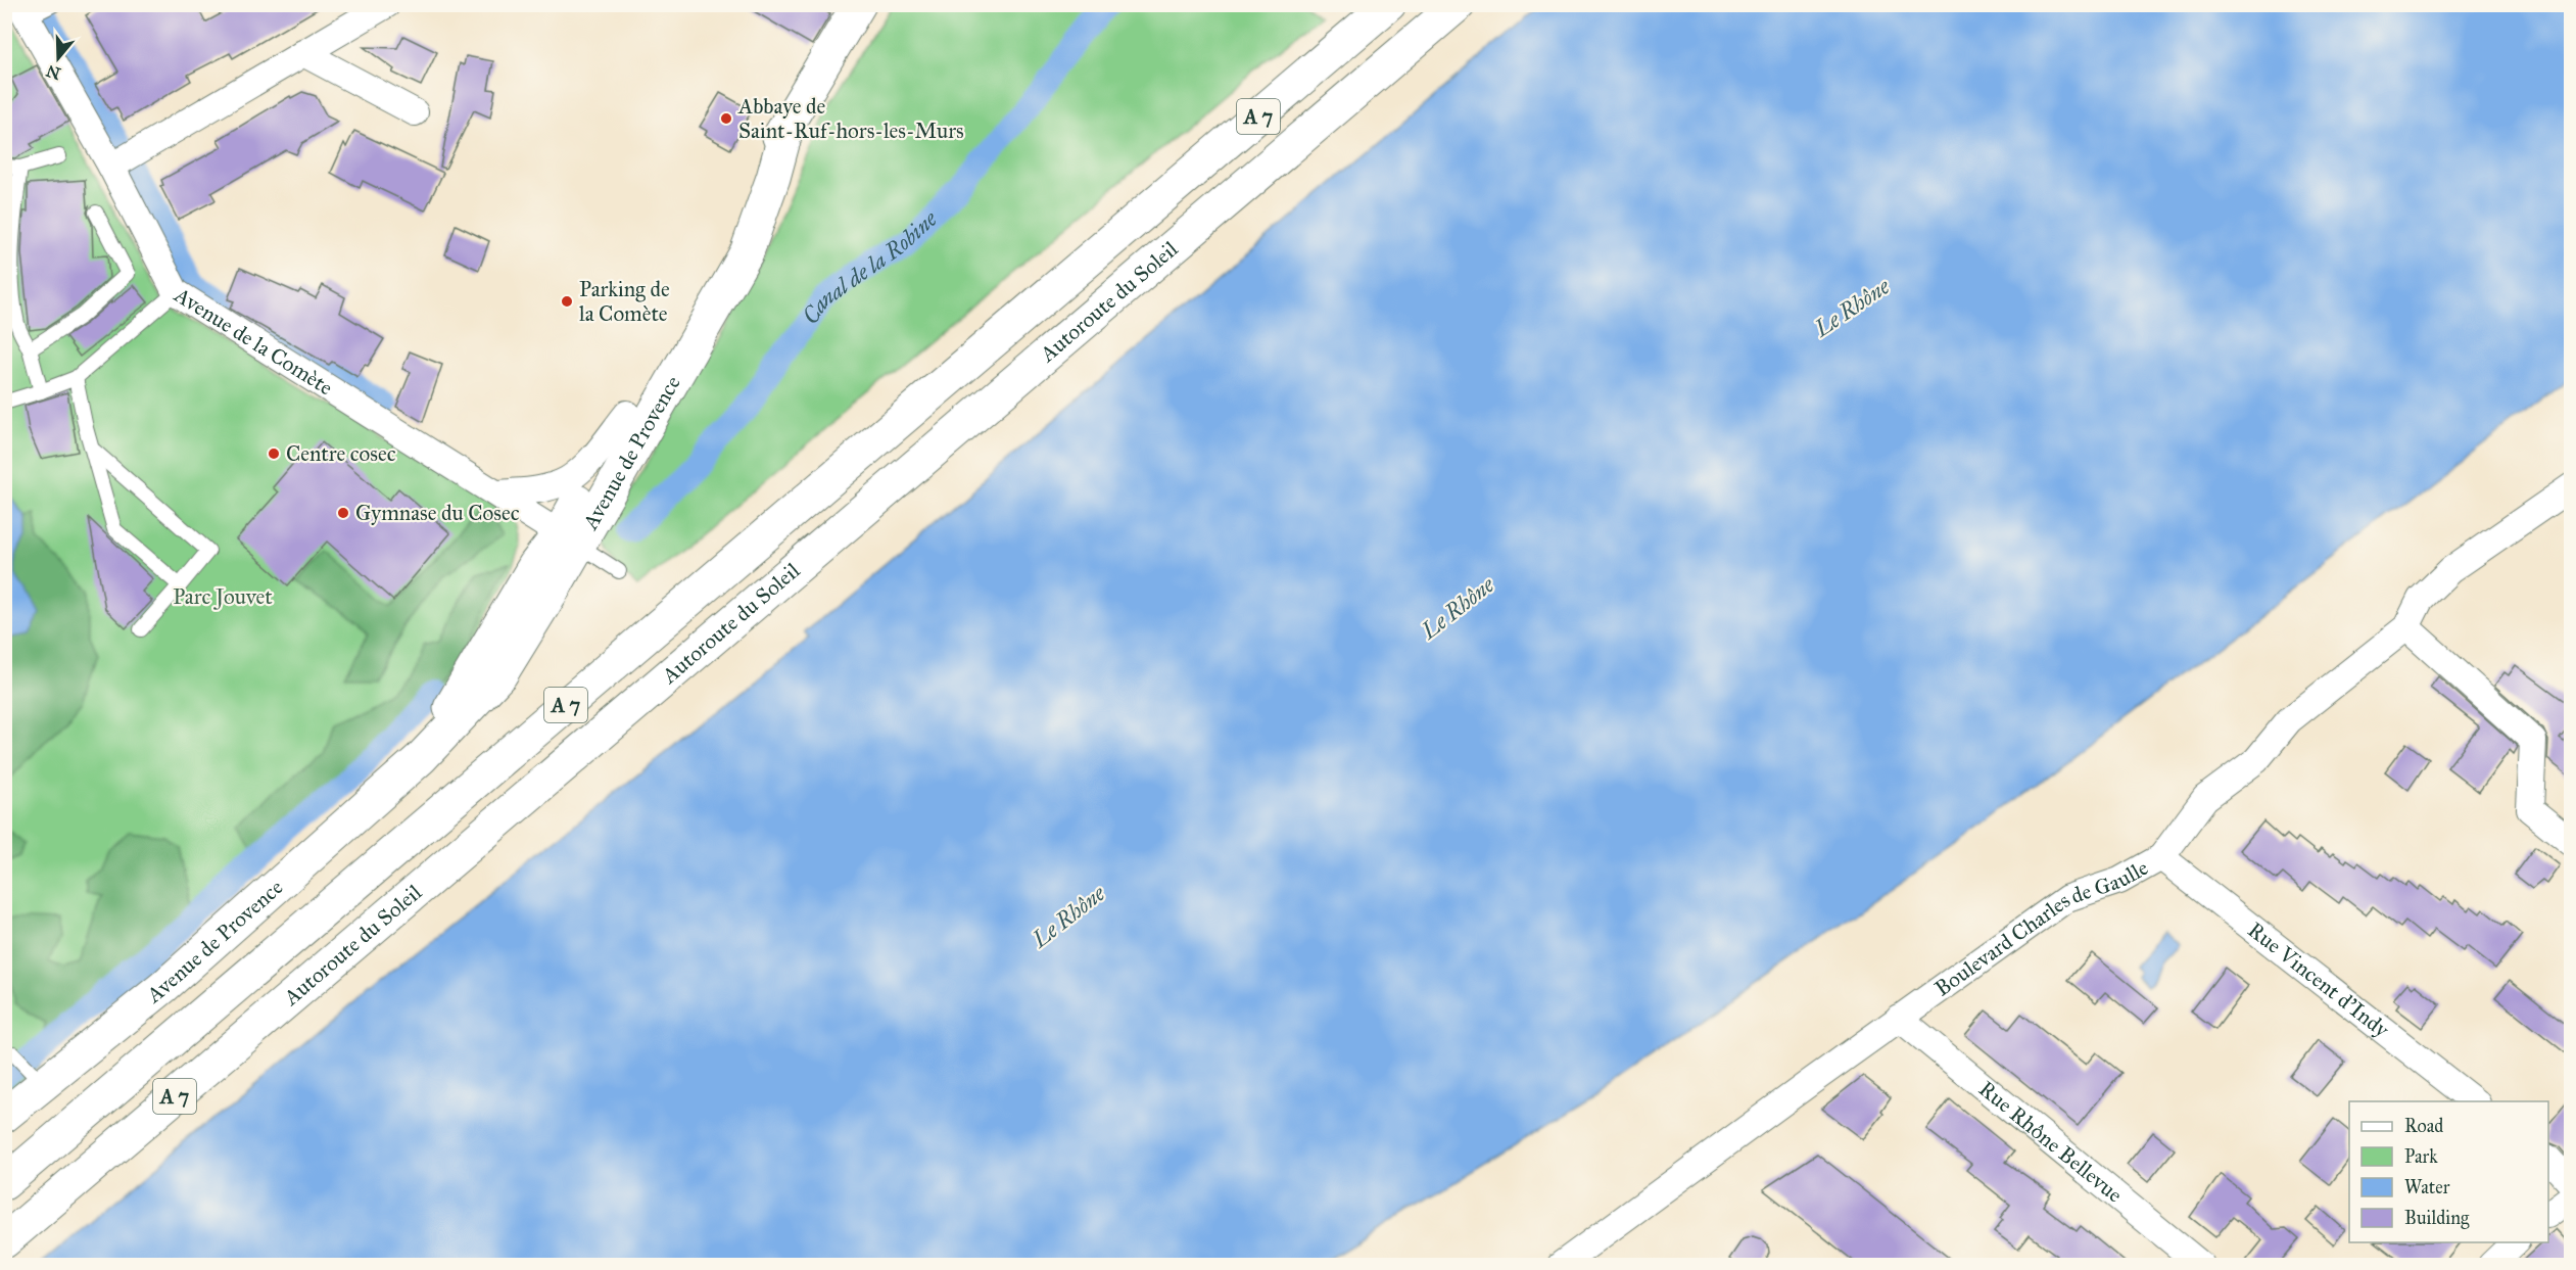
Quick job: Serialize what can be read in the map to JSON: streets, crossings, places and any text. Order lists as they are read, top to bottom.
{
  "streets": {
    "main road": ["A 7", "Autoroute du Soleil", "Avenue de Provence"],
    "street": [
      "Avenue de la Comète",
      "Boulevard Charles de Gaulle",
      "Rue Vincent d'Indy",
      "Rue Rhône Bellevue"
    ]
  },
  "crossings": [
    ["Avenue de la Comète", "Avenue de Provence"],
    ["Boulevard Charles de Gaulle", "Rue Vincent d'Indy"],
    ["Boulevard Charles de Gaulle", "Rue Rhône Bellevue"]
  ],
  "water": ["Canal de la Robine", "Le Rhône"],
  "parks": ["Parc Jouvet"],
  "places": [
    "Abbaye de Saint-Ruf-hors-les-Murs",
    "Parking de la Comète",
    "Centre cosec",
    "Gymnase du Cosec"
  ],
  "legend": [
    "Road",
    "Park",
    "Water",
    "Building"
  ],
  "north": "bottom"
}
